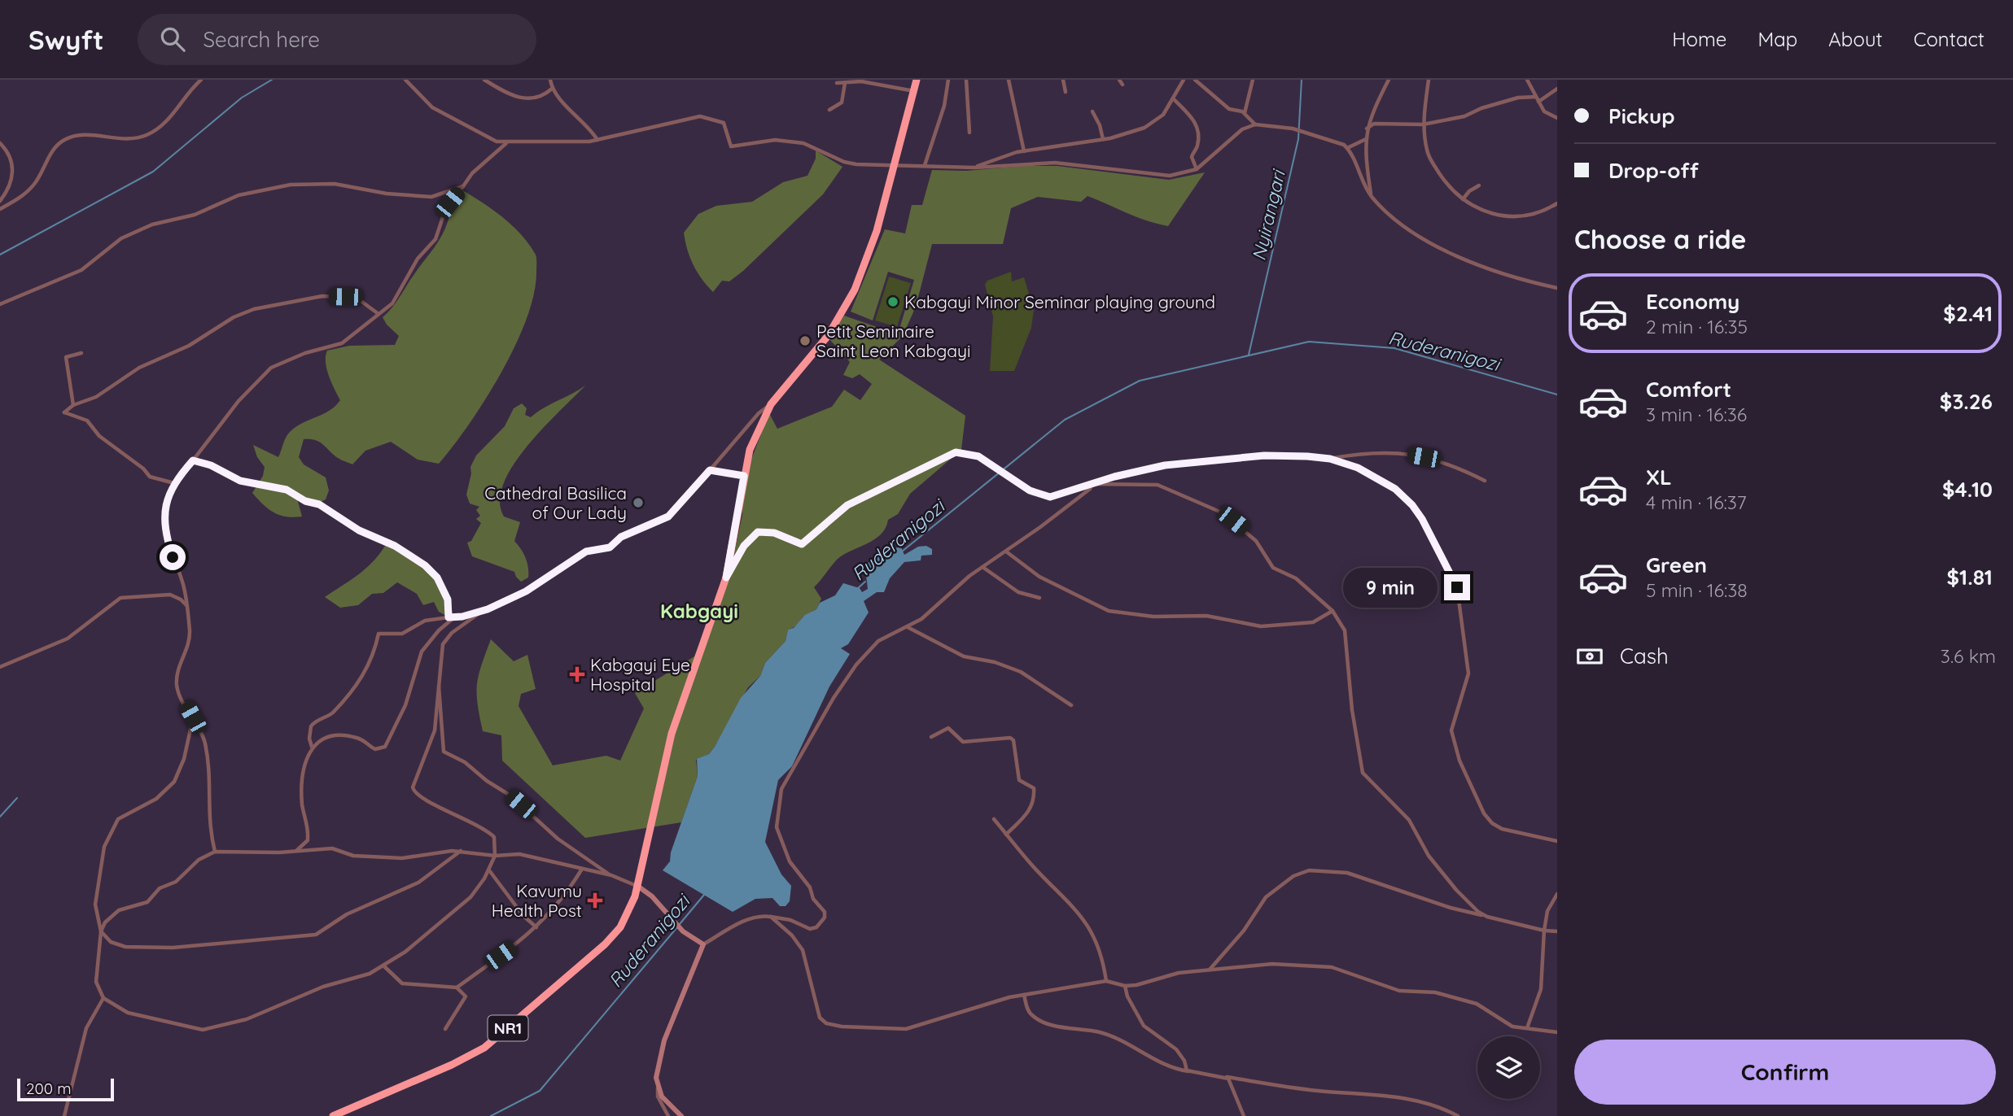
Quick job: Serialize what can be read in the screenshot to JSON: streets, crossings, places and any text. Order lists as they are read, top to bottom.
{
  "streets": {
    "highway": ["NR1"]
  },
  "districts": ["Kabgayi"],
  "water": ["Nyirangari", "Ruderanigozi"],
  "places": {
    "other": ["Kabgayi Minor Seminar playing ground", "Petit Seminaire Saint Leon Kabgayi", "Cathedral Basilica of Our Lady"],
    "health": ["Kabgayi Eye Hospital", "Kavumu Health Post"]
  },
  "scale_bar": "200 m",
  "page": {
    "header": "Swyft",
    "search": "Search here",
    "nav": [
      "Home",
      "Map",
      "About",
      "Contact"
    ],
    "banner": ["Pickup", "Drop-off"],
    "heading": "Choose a ride",
    "list": [
      {
        "name": "Economy",
        "note": "2 min · 16:35",
        "value": "$2.41"
      },
      {
        "name": "Comfort",
        "note": "3 min · 16:36",
        "value": "$3.26"
      },
      {
        "name": "XL",
        "note": "4 min · 16:37",
        "value": "$4.10"
      },
      {
        "name": "Green",
        "note": "5 min · 16:38",
        "value": "$1.81"
      }
    ],
    "bubble": "9 min",
    "pay": ["Cash", "3.6 km"],
    "buttons": "Confirm",
    "scale": "200 m"
  }
}
